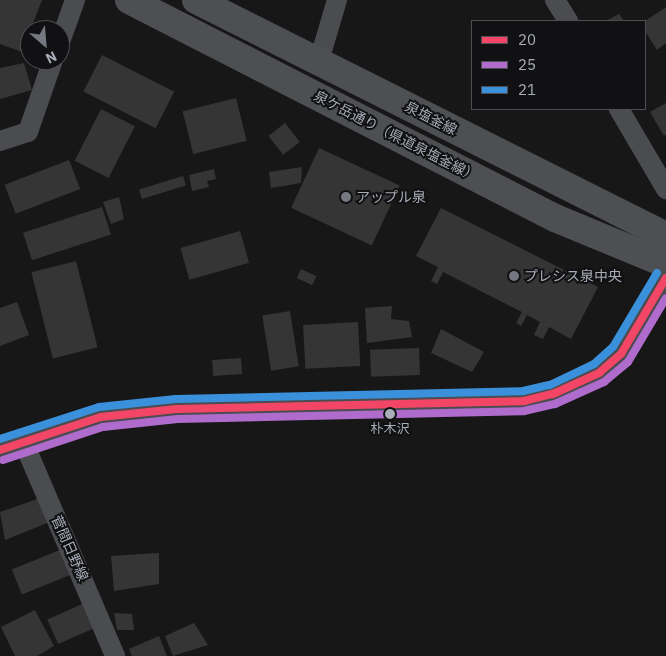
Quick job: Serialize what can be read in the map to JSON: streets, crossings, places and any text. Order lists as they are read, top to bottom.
{
  "streets": {
    "main road": ["泉塩釜線", "泉ケ岳通り（県道泉塩釜線）"],
    "street": ["菅間日野線"]
  },
  "places": ["アップル泉", "プレシス泉中央", "朴木沢"],
  "lines": ["transit line 21", "transit line 20", "transit line 25"],
  "legend": ["20", "25", "21"],
  "north": "bottom right"
}
